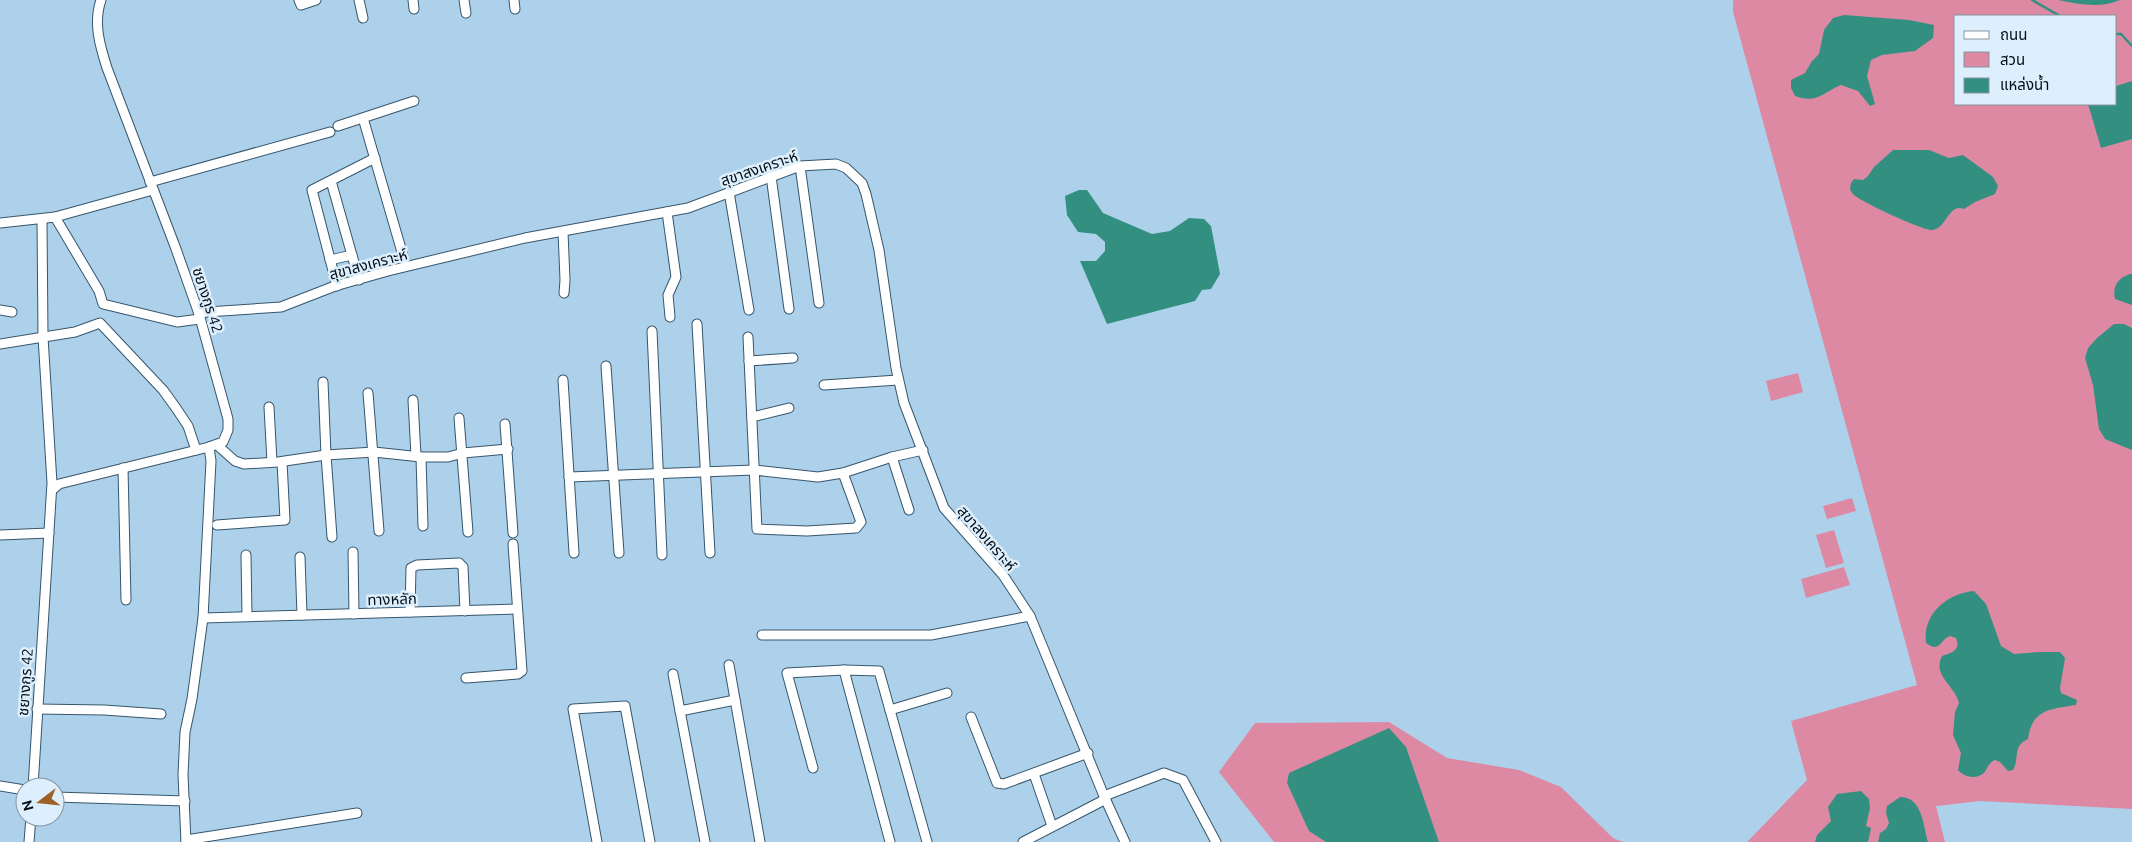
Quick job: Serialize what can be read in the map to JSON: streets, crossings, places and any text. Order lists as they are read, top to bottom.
{
  "streets": {
    "street": ["สุขาสงเคราะห์", "ชยางกูร 42", "ทางหลัก"]
  },
  "crossings": [
    ["สุขาสงเคราะห์", "ชยางกูร 42"]
  ],
  "legend": ["ถนน", "สวน", "แหล่งน้ำ"],
  "north": "left"
}
